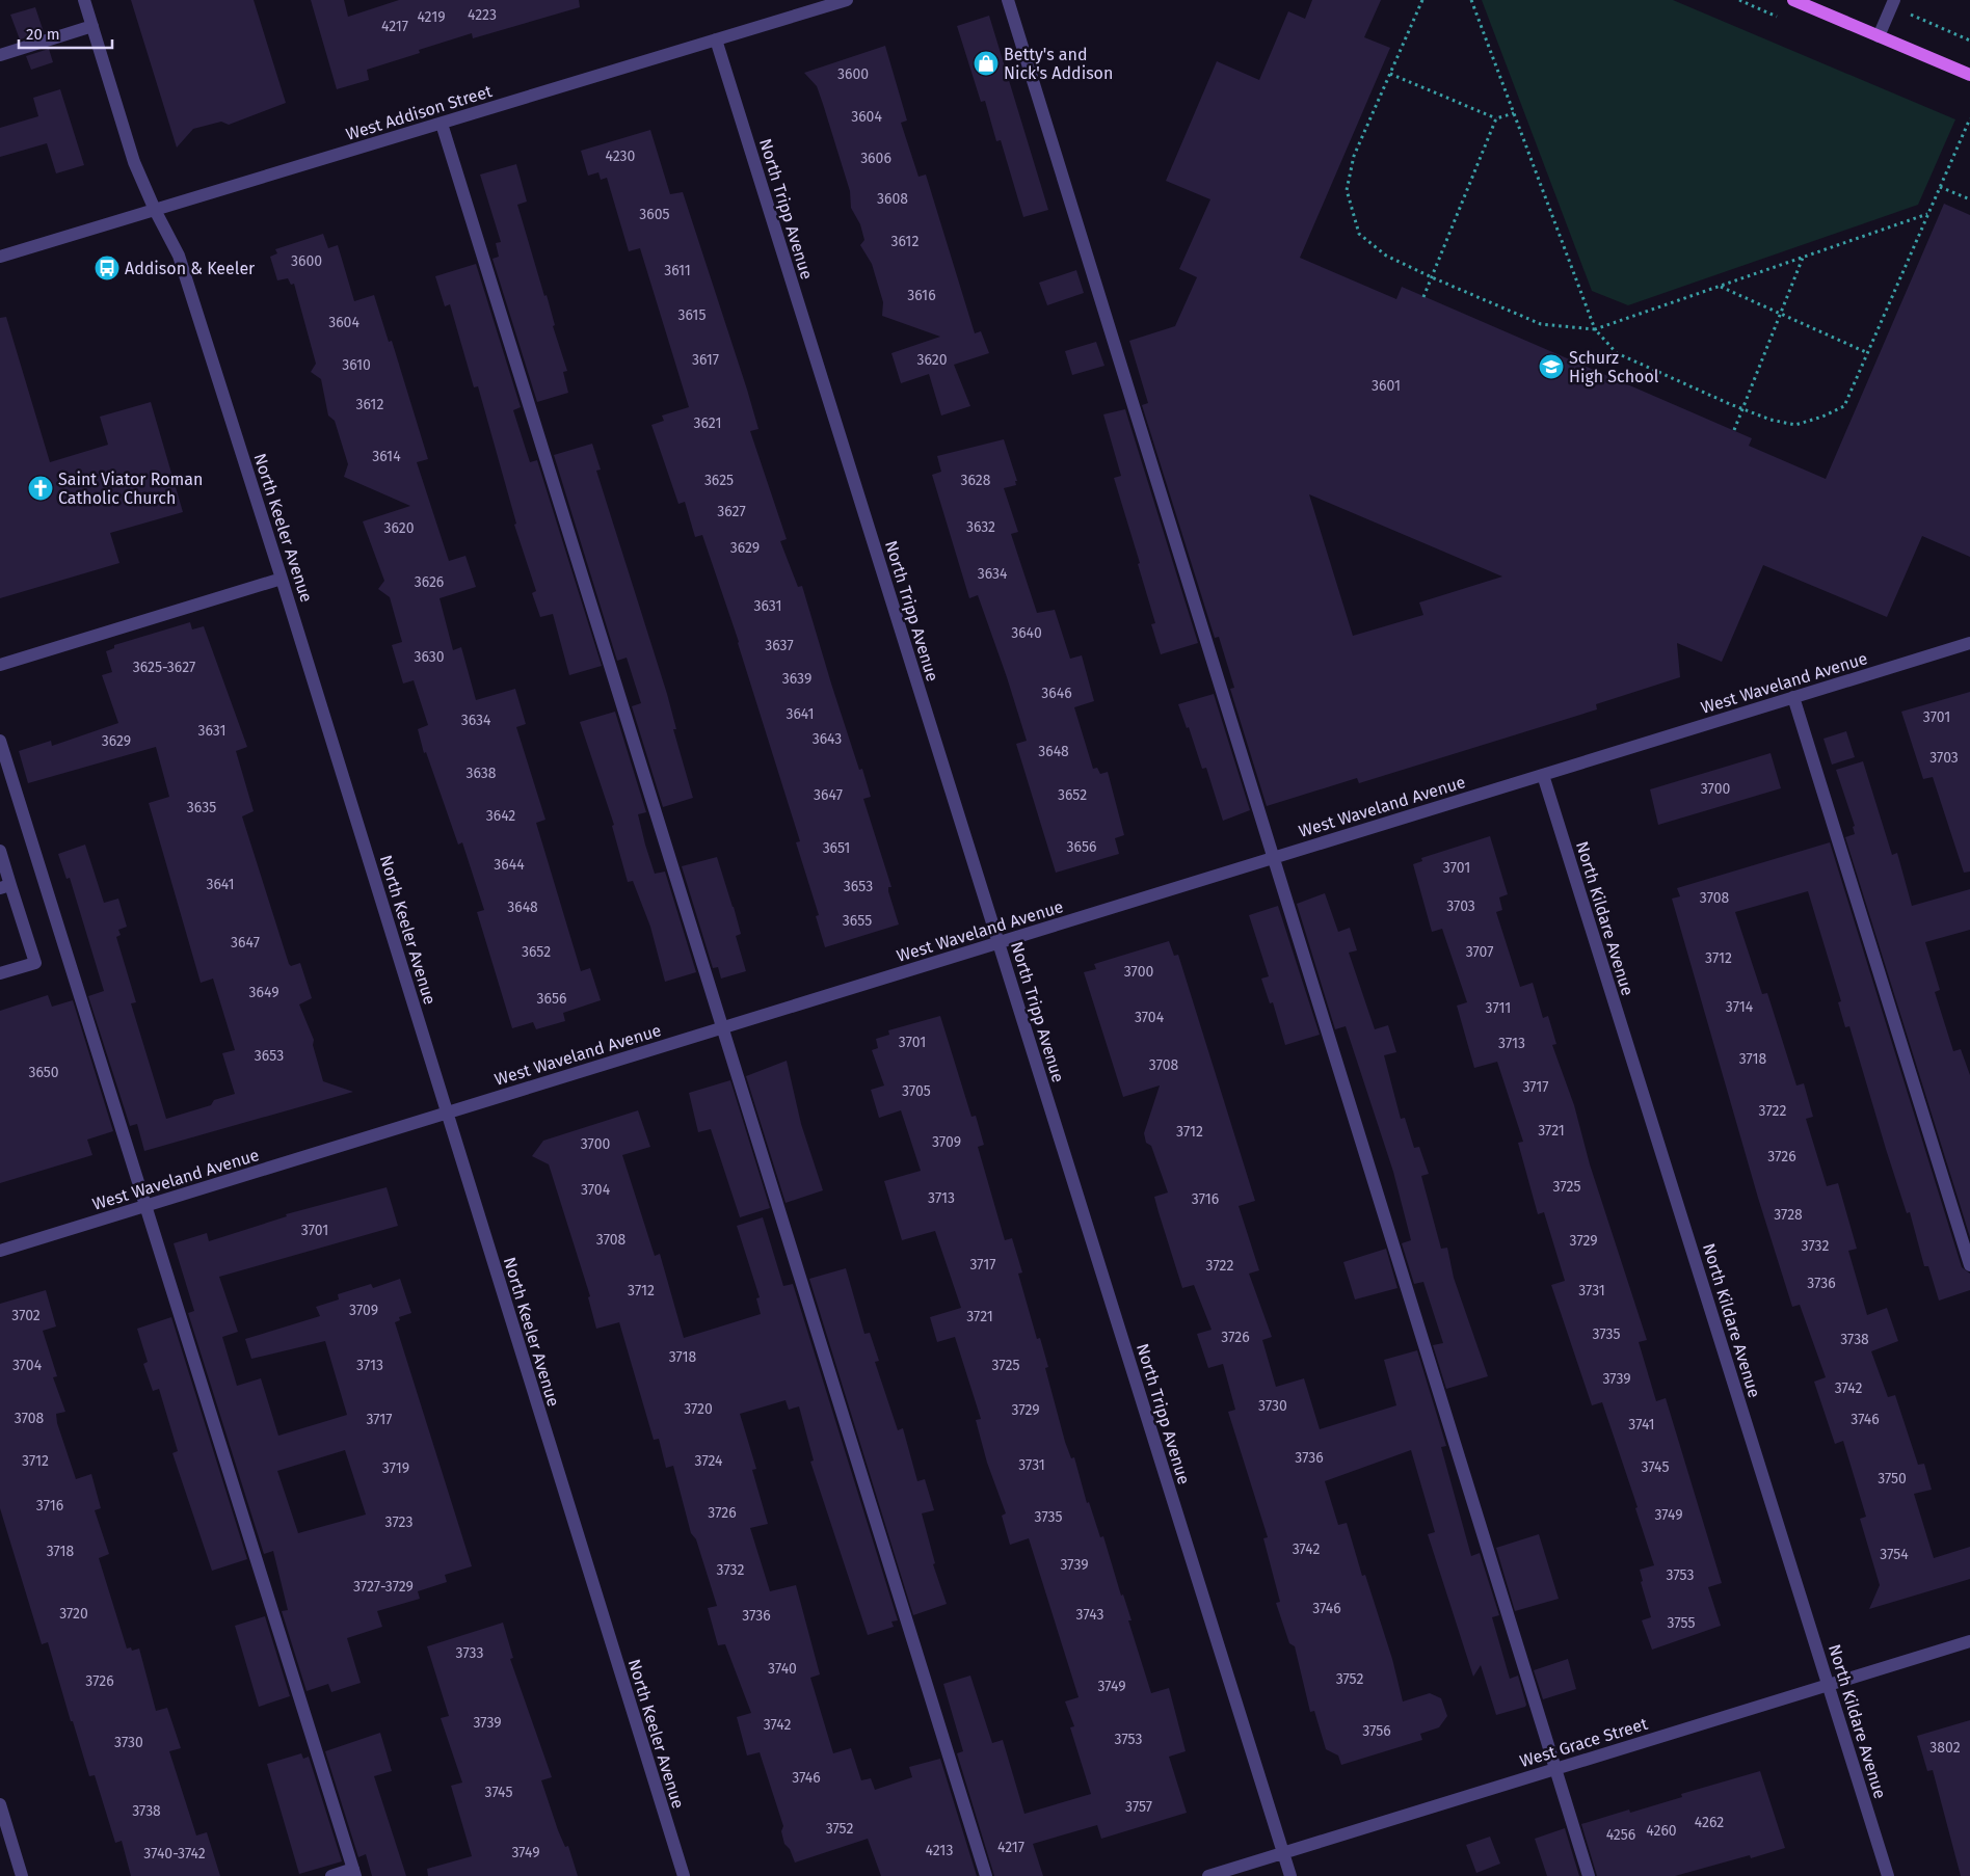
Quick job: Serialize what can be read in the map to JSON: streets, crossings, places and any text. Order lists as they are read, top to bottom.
{
  "streets": {
    "street": [
      "West Addison Street",
      "North Tripp Avenue",
      "North Keeler Avenue",
      "West Waveland Avenue",
      "North Kildare Avenue",
      "West Grace Street"
    ]
  },
  "crossings": [
    ["West Addison Street", "North Tripp Avenue"],
    ["West Addison Street", "North Keeler Avenue"],
    ["North Tripp Avenue", "West Waveland Avenue"],
    ["North Tripp Avenue", "West Grace Street"],
    ["North Keeler Avenue", "West Waveland Avenue"],
    ["West Waveland Avenue", "North Kildare Avenue"],
    ["North Kildare Avenue", "West Grace Street"]
  ],
  "places": {
    "shop": ["Betty's and Nick's Addison"],
    "bus stop": ["Addison & Keeler"],
    "school or university": ["Schurz High School"],
    "church": ["Saint Viator Roman Catholic Church"]
  },
  "house_numbers": [
    "4223",
    "4219",
    "4217",
    "3600",
    "3604",
    "4230",
    "3606",
    "3608",
    "3605",
    "3612",
    "3600",
    "3611",
    "3616",
    "3615",
    "3604",
    "3617",
    "3620",
    "3610",
    "3601",
    "3612",
    "3621",
    "3614",
    "3625",
    "3628",
    "3627",
    "3632",
    "3620",
    "3629",
    "3634",
    "3626",
    "3631",
    "3640",
    "3637",
    "3630",
    "3625-3627",
    "3639",
    "3646",
    "3641",
    "3701",
    "3634",
    "3631",
    "3643",
    "3629",
    "3648",
    "3703",
    "3638",
    "3700",
    "3647",
    "3652",
    "3635",
    "3642",
    "3656",
    "3651",
    "3644",
    "3701",
    "3641",
    "3653",
    "3708",
    "3703",
    "3648",
    "3655",
    "3647",
    "3652",
    "3707",
    "3712",
    "3700",
    "3649",
    "3656",
    "3714",
    "3711",
    "3704",
    "3701",
    "3713",
    "3653",
    "3718",
    "3708",
    "3650",
    "3717",
    "3705",
    "3722",
    "3721",
    "3712",
    "3709",
    "3700",
    "3726",
    "3725",
    "3704",
    "3713",
    "3716",
    "3728",
    "3701",
    "3708",
    "3729",
    "3732",
    "3717",
    "3722",
    "3736",
    "3712",
    "3731",
    "3709",
    "3702",
    "3721",
    "3735",
    "3726",
    "3738",
    "3718",
    "3704",
    "3713",
    "3725",
    "3739",
    "3742",
    "3730",
    "3720",
    "3729",
    "3708",
    "3717",
    "3746",
    "3741",
    "3736",
    "3712",
    "3724",
    "3731",
    "3745",
    "3719",
    "3750",
    "3716",
    "3726",
    "3749",
    "3735",
    "3723",
    "3742",
    "3718",
    "3754",
    "3739",
    "3732",
    "3753",
    "3727-3729",
    "3746",
    "3720",
    "3743",
    "3736",
    "3755",
    "3733",
    "3740",
    "3752",
    "3726",
    "3749",
    "3739",
    "3742",
    "3756",
    "3753",
    "3730",
    "3802",
    "3746",
    "3745",
    "3757",
    "3738",
    "4262",
    "3752",
    "4260",
    "4256",
    "4217",
    "4213",
    "3749",
    "3740-3742"
  ],
  "scale_bar": "20 m"
}
